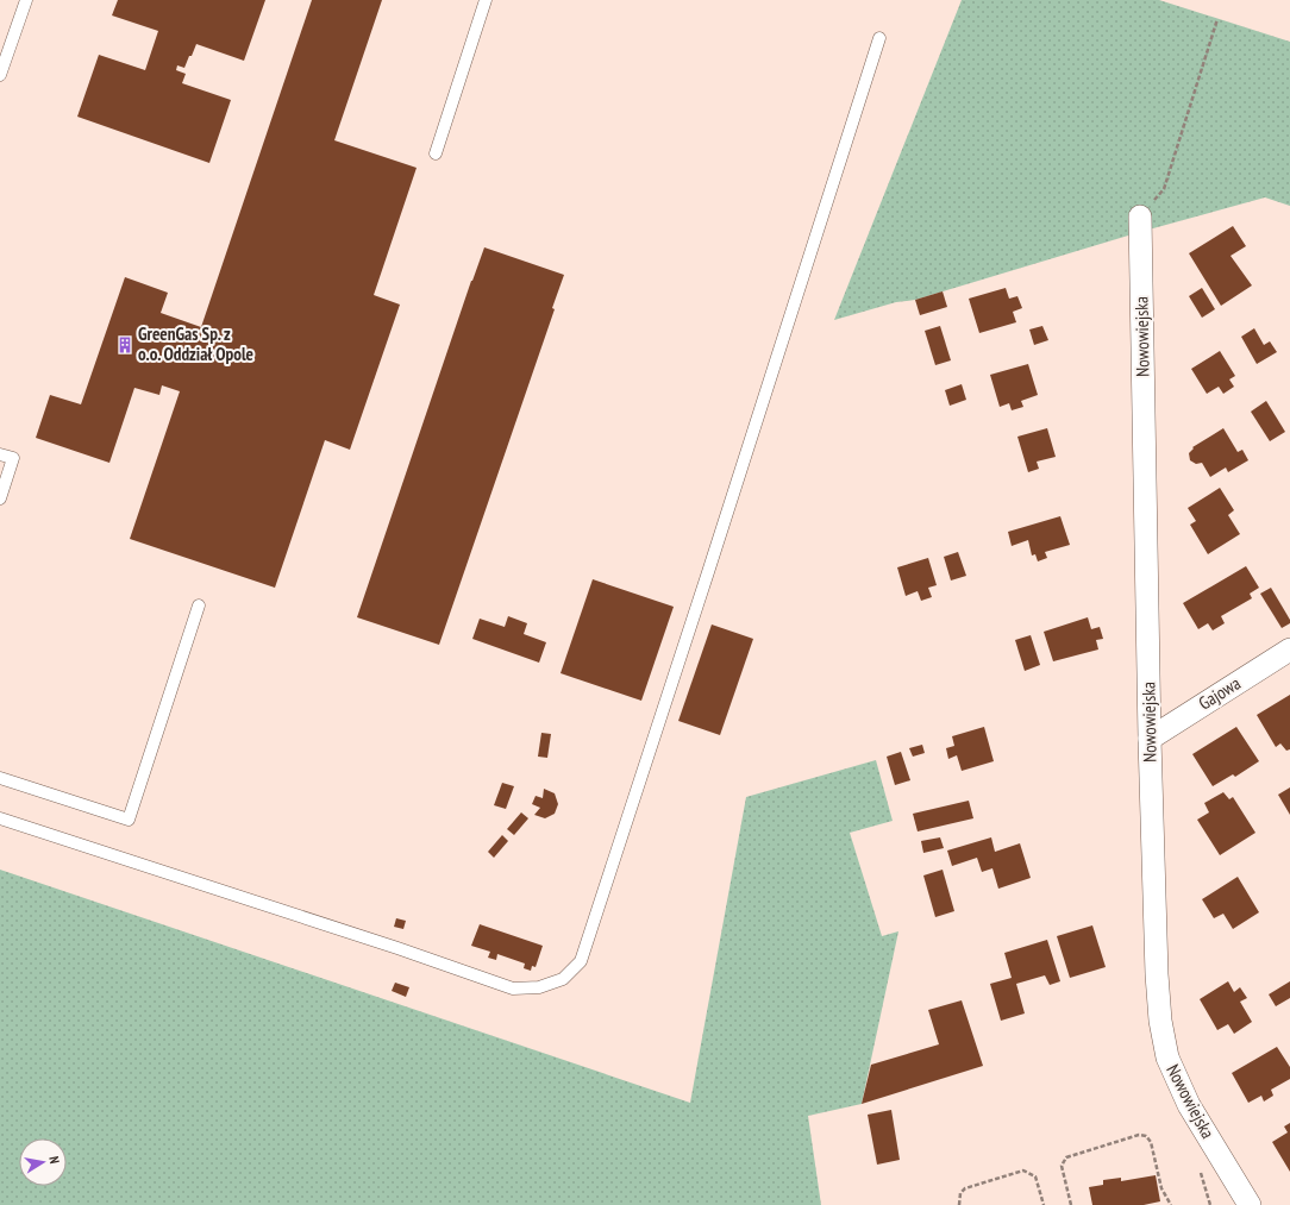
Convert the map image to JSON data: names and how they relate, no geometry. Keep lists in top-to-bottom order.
{
  "streets": {
    "street": ["Nowowiejska", "Gajowa"]
  },
  "crossings": [
    ["Nowowiejska", "Gajowa"]
  ],
  "places": {
    "building": ["GreenGas Sp. z o.o. Oddział Opole"]
  },
  "north": "right"
}
